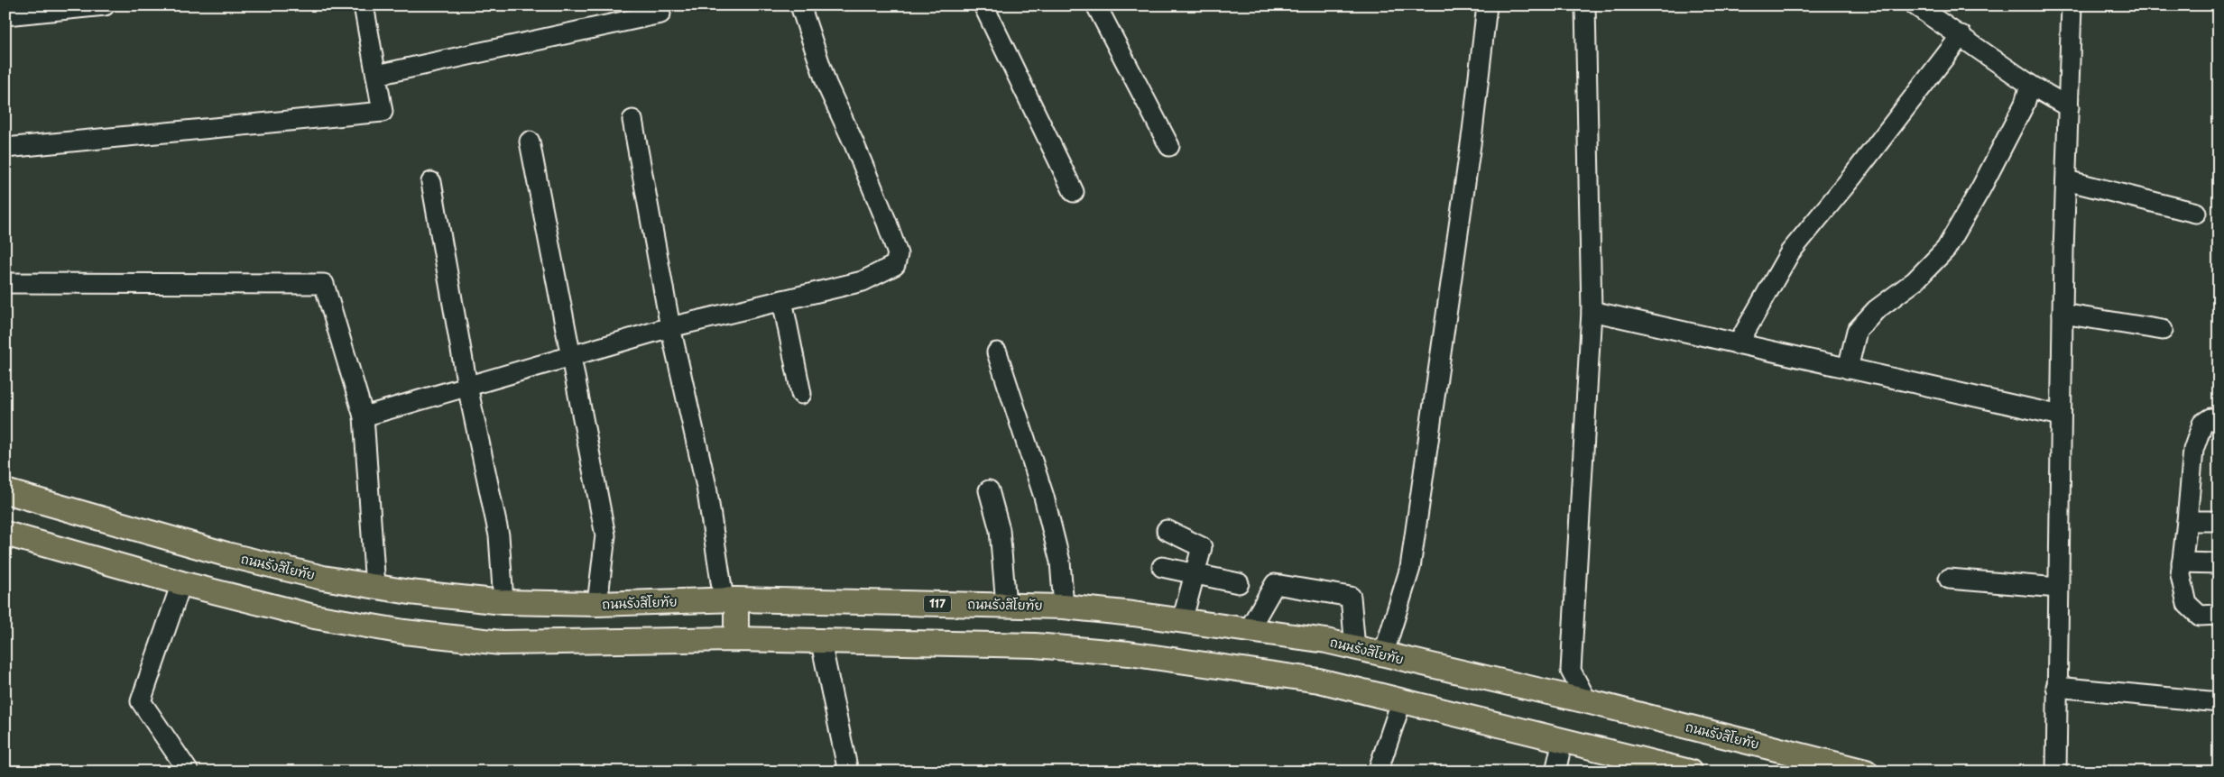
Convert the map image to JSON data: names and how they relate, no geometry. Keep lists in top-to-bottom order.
{
  "streets": {
    "main road": ["ถนนรังสิโยทัย", "117"]
  }
}
